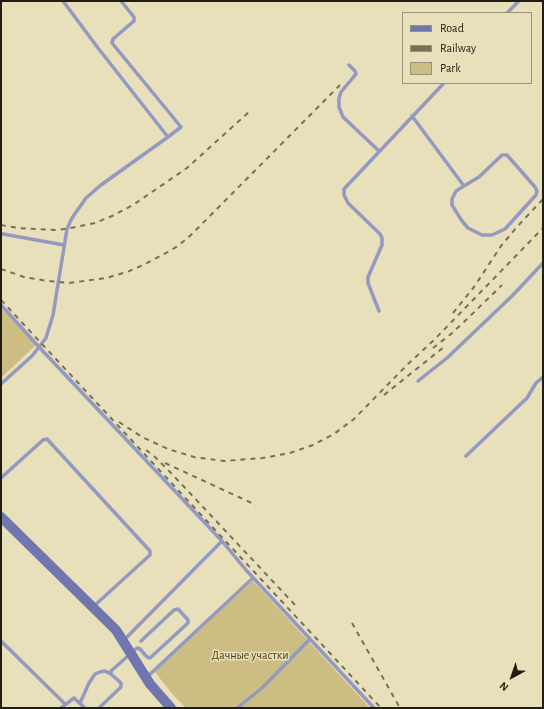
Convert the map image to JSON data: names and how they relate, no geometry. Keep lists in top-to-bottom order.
{
  "parks": ["Дачные участки"],
  "legend": ["Road", "Railway", "Park"],
  "north": "bottom left"
}
